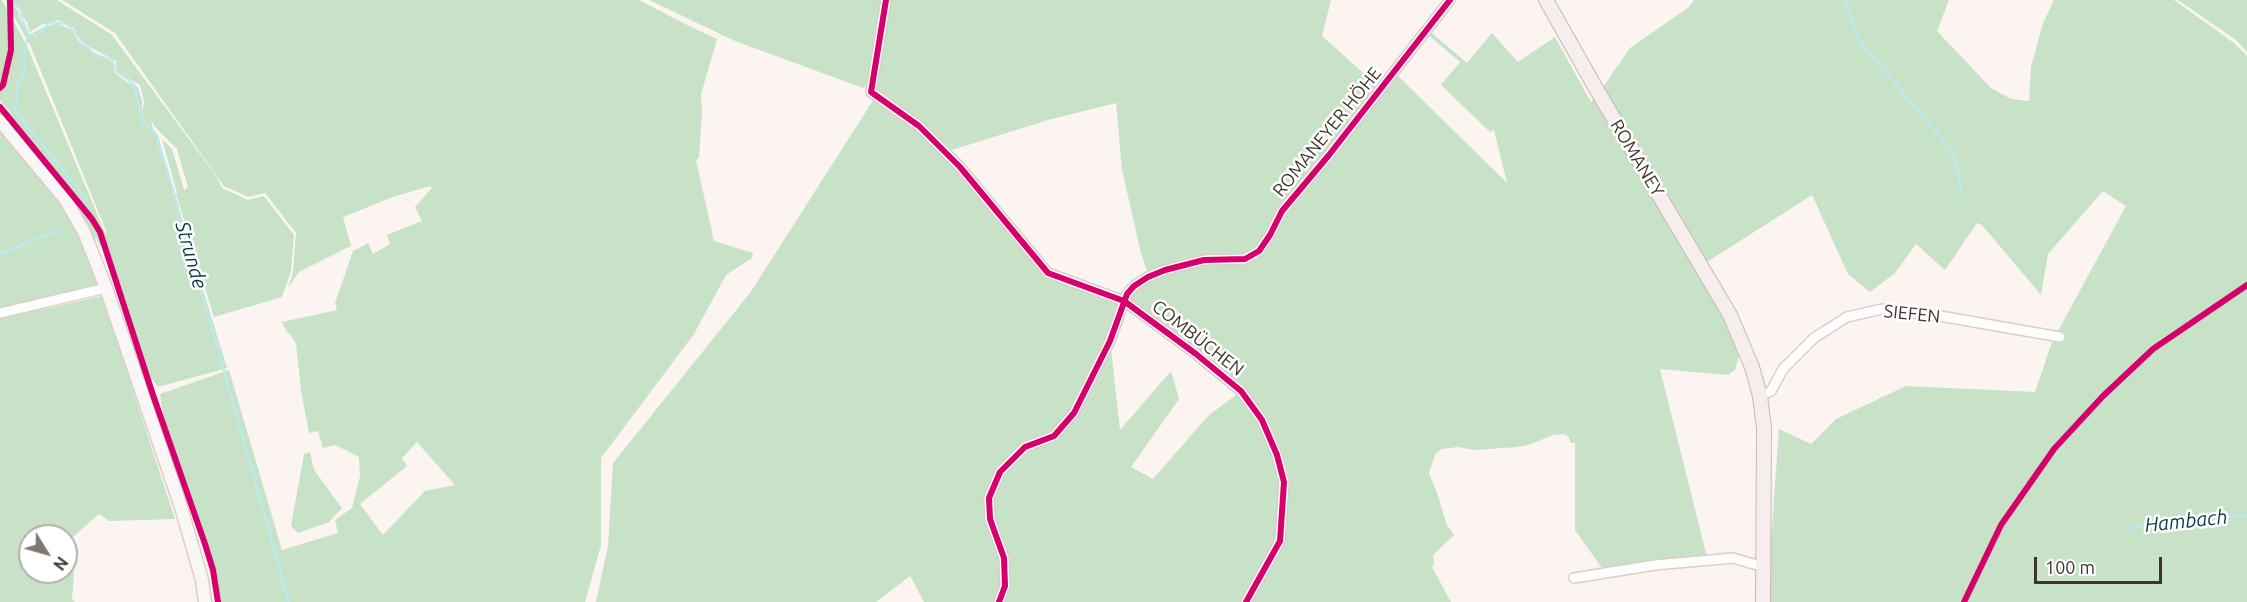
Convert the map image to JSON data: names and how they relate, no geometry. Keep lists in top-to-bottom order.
{
  "streets": {
    "main road": ["ROMANEY"],
    "street": ["ROMANEYER HÖHE", "SIEFEN", "COMBÜCHEN"]
  },
  "crossings": [
    ["ROMANEYER HÖHE", "COMBÜCHEN"],
    ["ROMANEY", "SIEFEN"]
  ],
  "water": ["Strunde", "Hambach"],
  "scale_bar": "100 m",
  "north": "bottom right"
}
